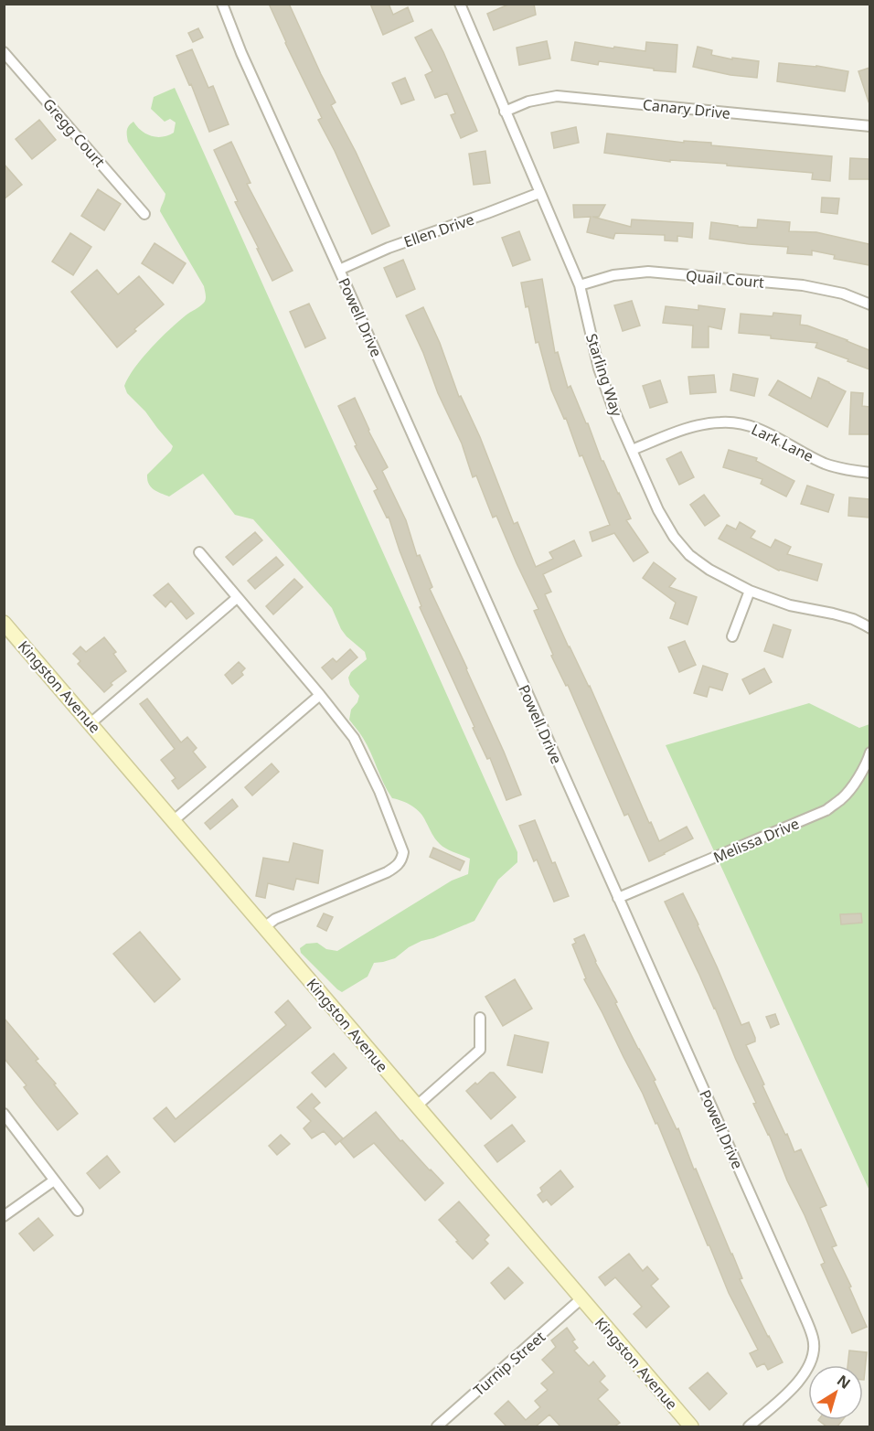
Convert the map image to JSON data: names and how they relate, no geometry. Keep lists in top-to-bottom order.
{
  "streets": {
    "street": [
      "Canary Drive",
      "Gregg Court",
      "Ellen Drive",
      "Quail Court",
      "Powell Drive",
      "Starling Way",
      "Lark Lane",
      "Kingston Avenue",
      "Melissa Drive",
      "Turnip Street"
    ]
  },
  "crossings": [
    ["Canary Drive", "Starling Way"],
    ["Ellen Drive", "Powell Drive"],
    ["Ellen Drive", "Starling Way"],
    ["Quail Court", "Starling Way"],
    ["Powell Drive", "Melissa Drive"],
    ["Starling Way", "Lark Lane"],
    ["Kingston Avenue", "Turnip Street"]
  ],
  "north": "top right"
}
